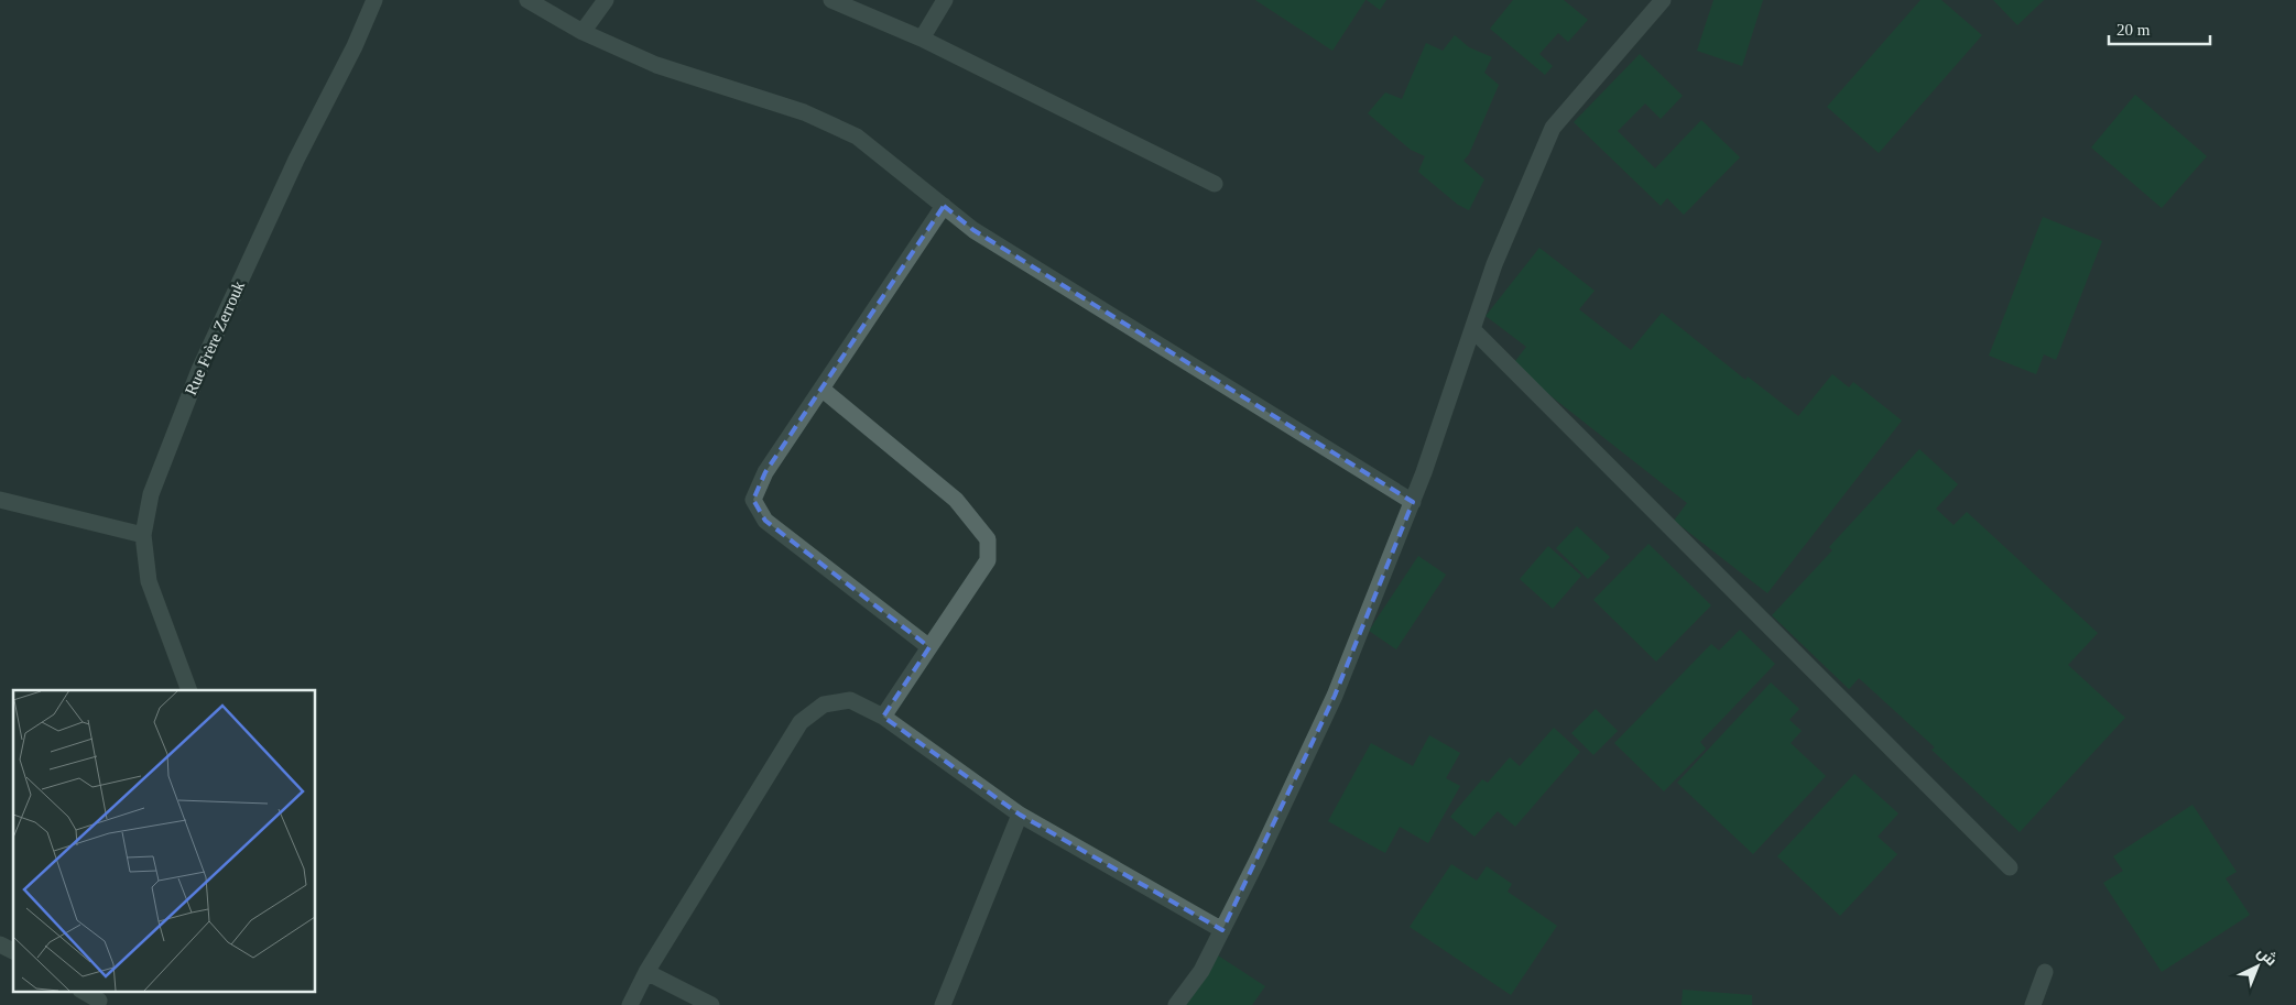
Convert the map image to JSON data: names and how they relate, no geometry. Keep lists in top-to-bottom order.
{
  "streets": {
    "street": ["Rue Frère Zerrouk"]
  },
  "scale_bar": "20 m",
  "north": "top right"
}
